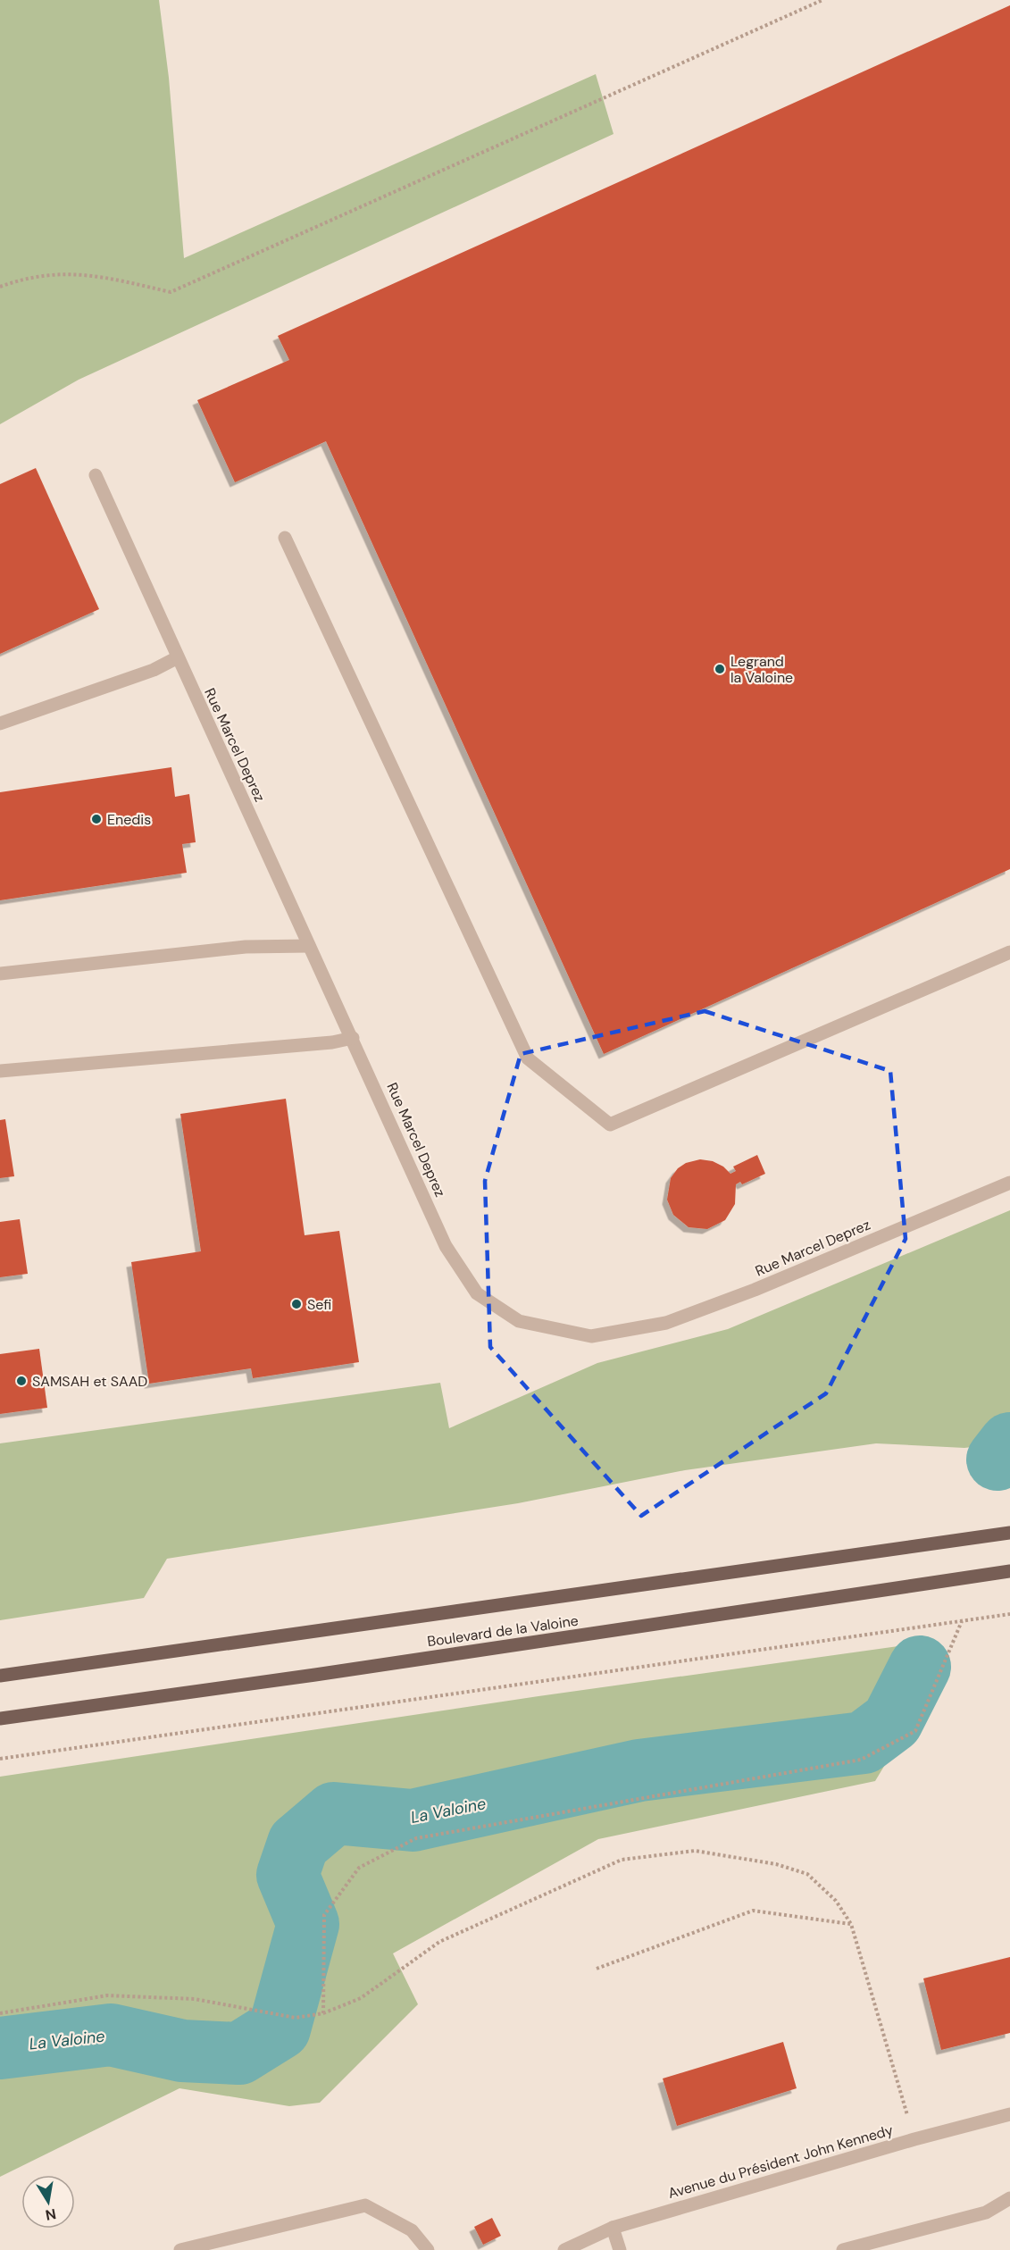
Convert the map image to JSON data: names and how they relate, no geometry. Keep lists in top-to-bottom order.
{
  "streets": {
    "main road": ["Boulevard de la Valoine"],
    "street": ["Rue Marcel Deprez", "Avenue du Président John Kennedy"]
  },
  "water": ["La Valoine"],
  "places": [
    "Legrand la Valoine",
    "Enedis",
    "Sefi",
    "SAMSAH et SAAD"
  ],
  "north": "bottom"
}
